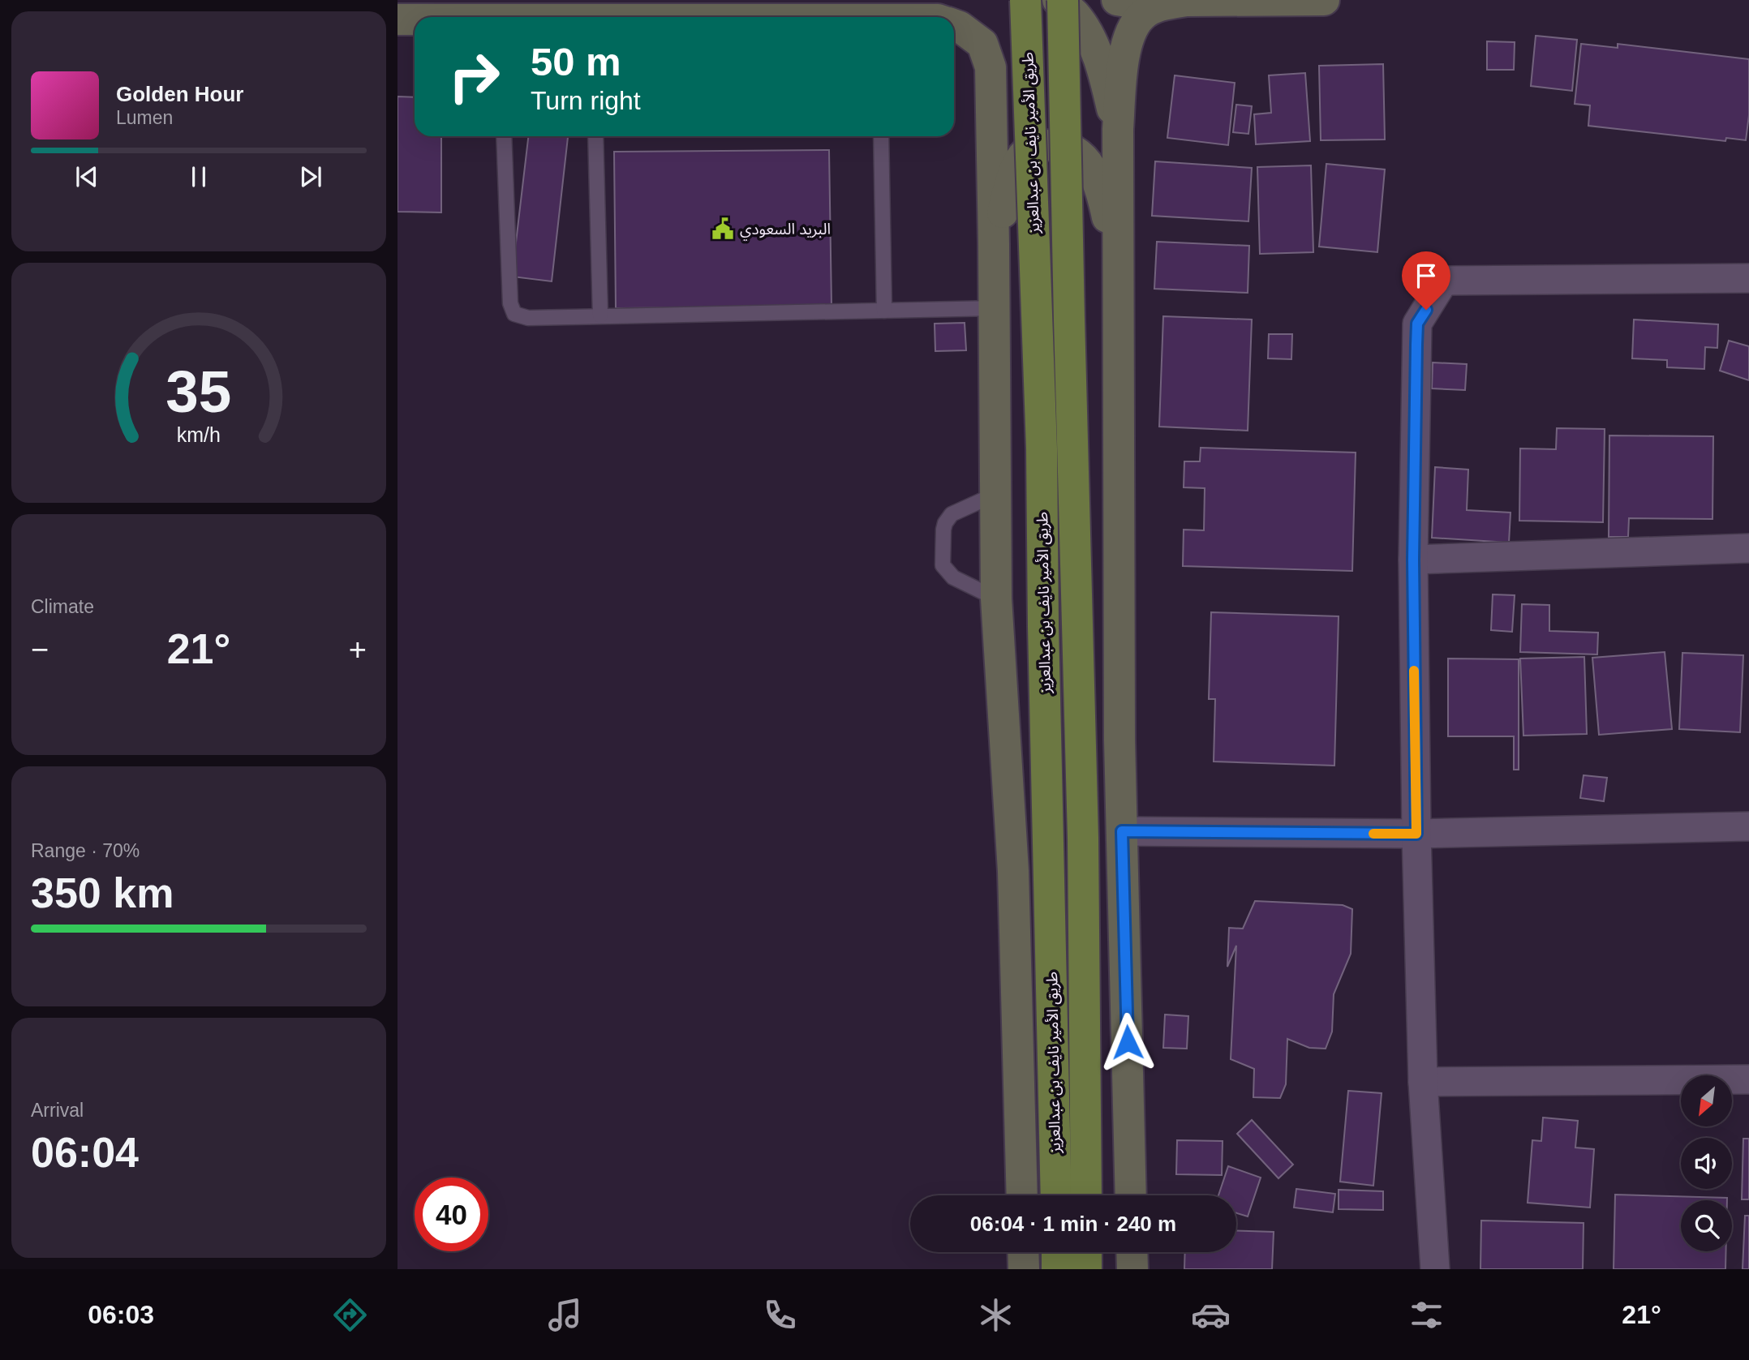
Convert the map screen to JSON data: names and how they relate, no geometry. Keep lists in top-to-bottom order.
{
  "streets": {
    "main road": ["طريق الأمير نايف بن عبدالعزيز"]
  },
  "places": {
    "public building": ["البريد السعودي"]
  },
  "north": "bottom left",
  "page": {
    "turn": ["50 m", "Turn right"],
    "song": ["Golden Hour", "Lumen"],
    "tile": [
      "Climate",
      ["Range · 70%", "350 km"],
      ["Arrival", "06:04"]
    ],
    "heat": ["−", "21°", "+"],
    "limit": "40",
    "trip": "06:04 · 1 min · 240 m",
    "tabs": ["06:03", "21°"],
    "gauge": ["35", "km/h"]
  }
}
